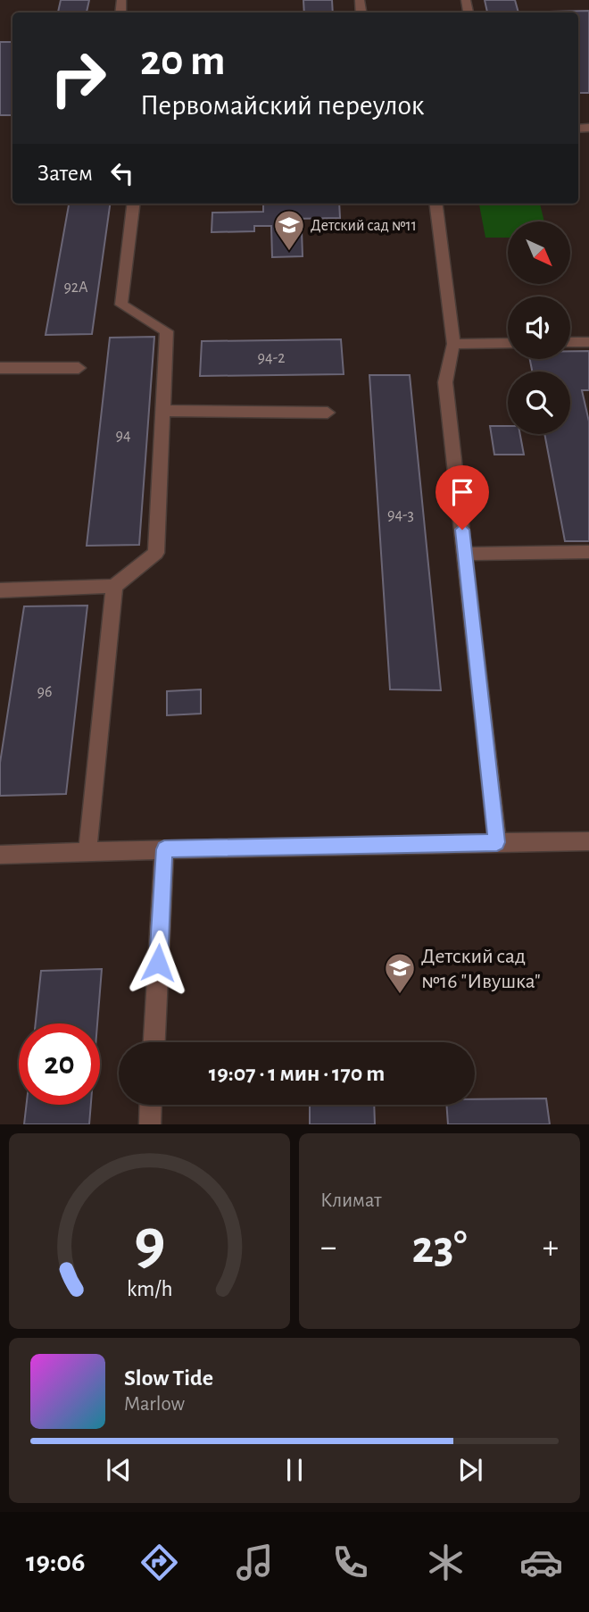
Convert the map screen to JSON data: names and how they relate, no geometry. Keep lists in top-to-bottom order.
{
  "places": {
    "school or university": ["Детский сад №11", "Детский сад №16 \"Ивушка\""]
  },
  "house_numbers": [
    "92А",
    "94-2",
    "94",
    "94-3",
    "96"
  ],
  "north": "bottom right",
  "page": {
    "turn": ["20 m", "Первомайский переулок"],
    "then": "Затем",
    "limit": "20",
    "trip": "19:07 · 1 мин · 170 m",
    "tile": "Климат",
    "heat": ["−", "23°", "+"],
    "song": ["Slow Tide", "Marlow"],
    "tabs": "19:06",
    "gauge": ["9", "km/h"]
  }
}
